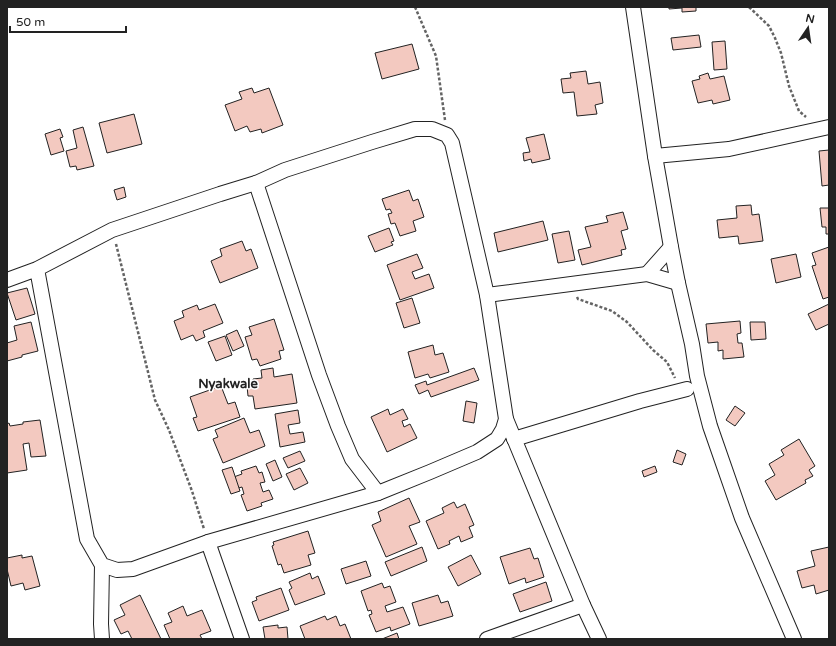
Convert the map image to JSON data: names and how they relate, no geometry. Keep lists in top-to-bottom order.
{
  "districts": ["Nyakwale"],
  "scale_bar": "50 m",
  "north": "top"
}
